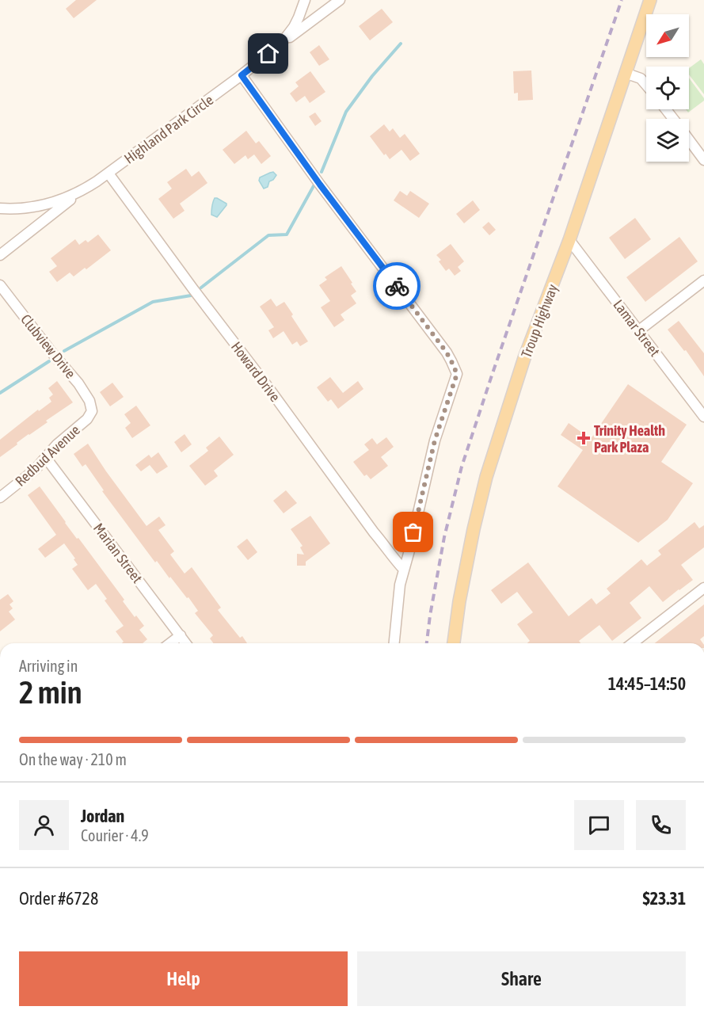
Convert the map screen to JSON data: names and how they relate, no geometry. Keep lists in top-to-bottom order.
{
  "streets": {
    "main road": ["Troup Highway"],
    "street": [
      "Highland Park Circle",
      "Lamar Street",
      "Clubview Drive",
      "Howard Drive",
      "Redbud Avenue",
      "Marian Street"
    ]
  },
  "crossings": [
    ["Highland Park Circle", "Howard Drive"],
    ["Troup Highway", "Lamar Street"],
    ["Clubview Drive", "Redbud Avenue"],
    ["Redbud Avenue", "Marian Street"]
  ],
  "places": {
    "health": ["Trinity Health Park Plaza"]
  },
  "north": "bottom left",
  "page": {
    "heading": ["2 min", "Arriving in", "14:45–14:50"],
    "panel": [
      "Jordan",
      "Courier · 4.9",
      "Order #6728",
      "$23.31"
    ],
    "bar": "On the way · 210 m",
    "buttons": ["Help", "Share"]
  }
}
